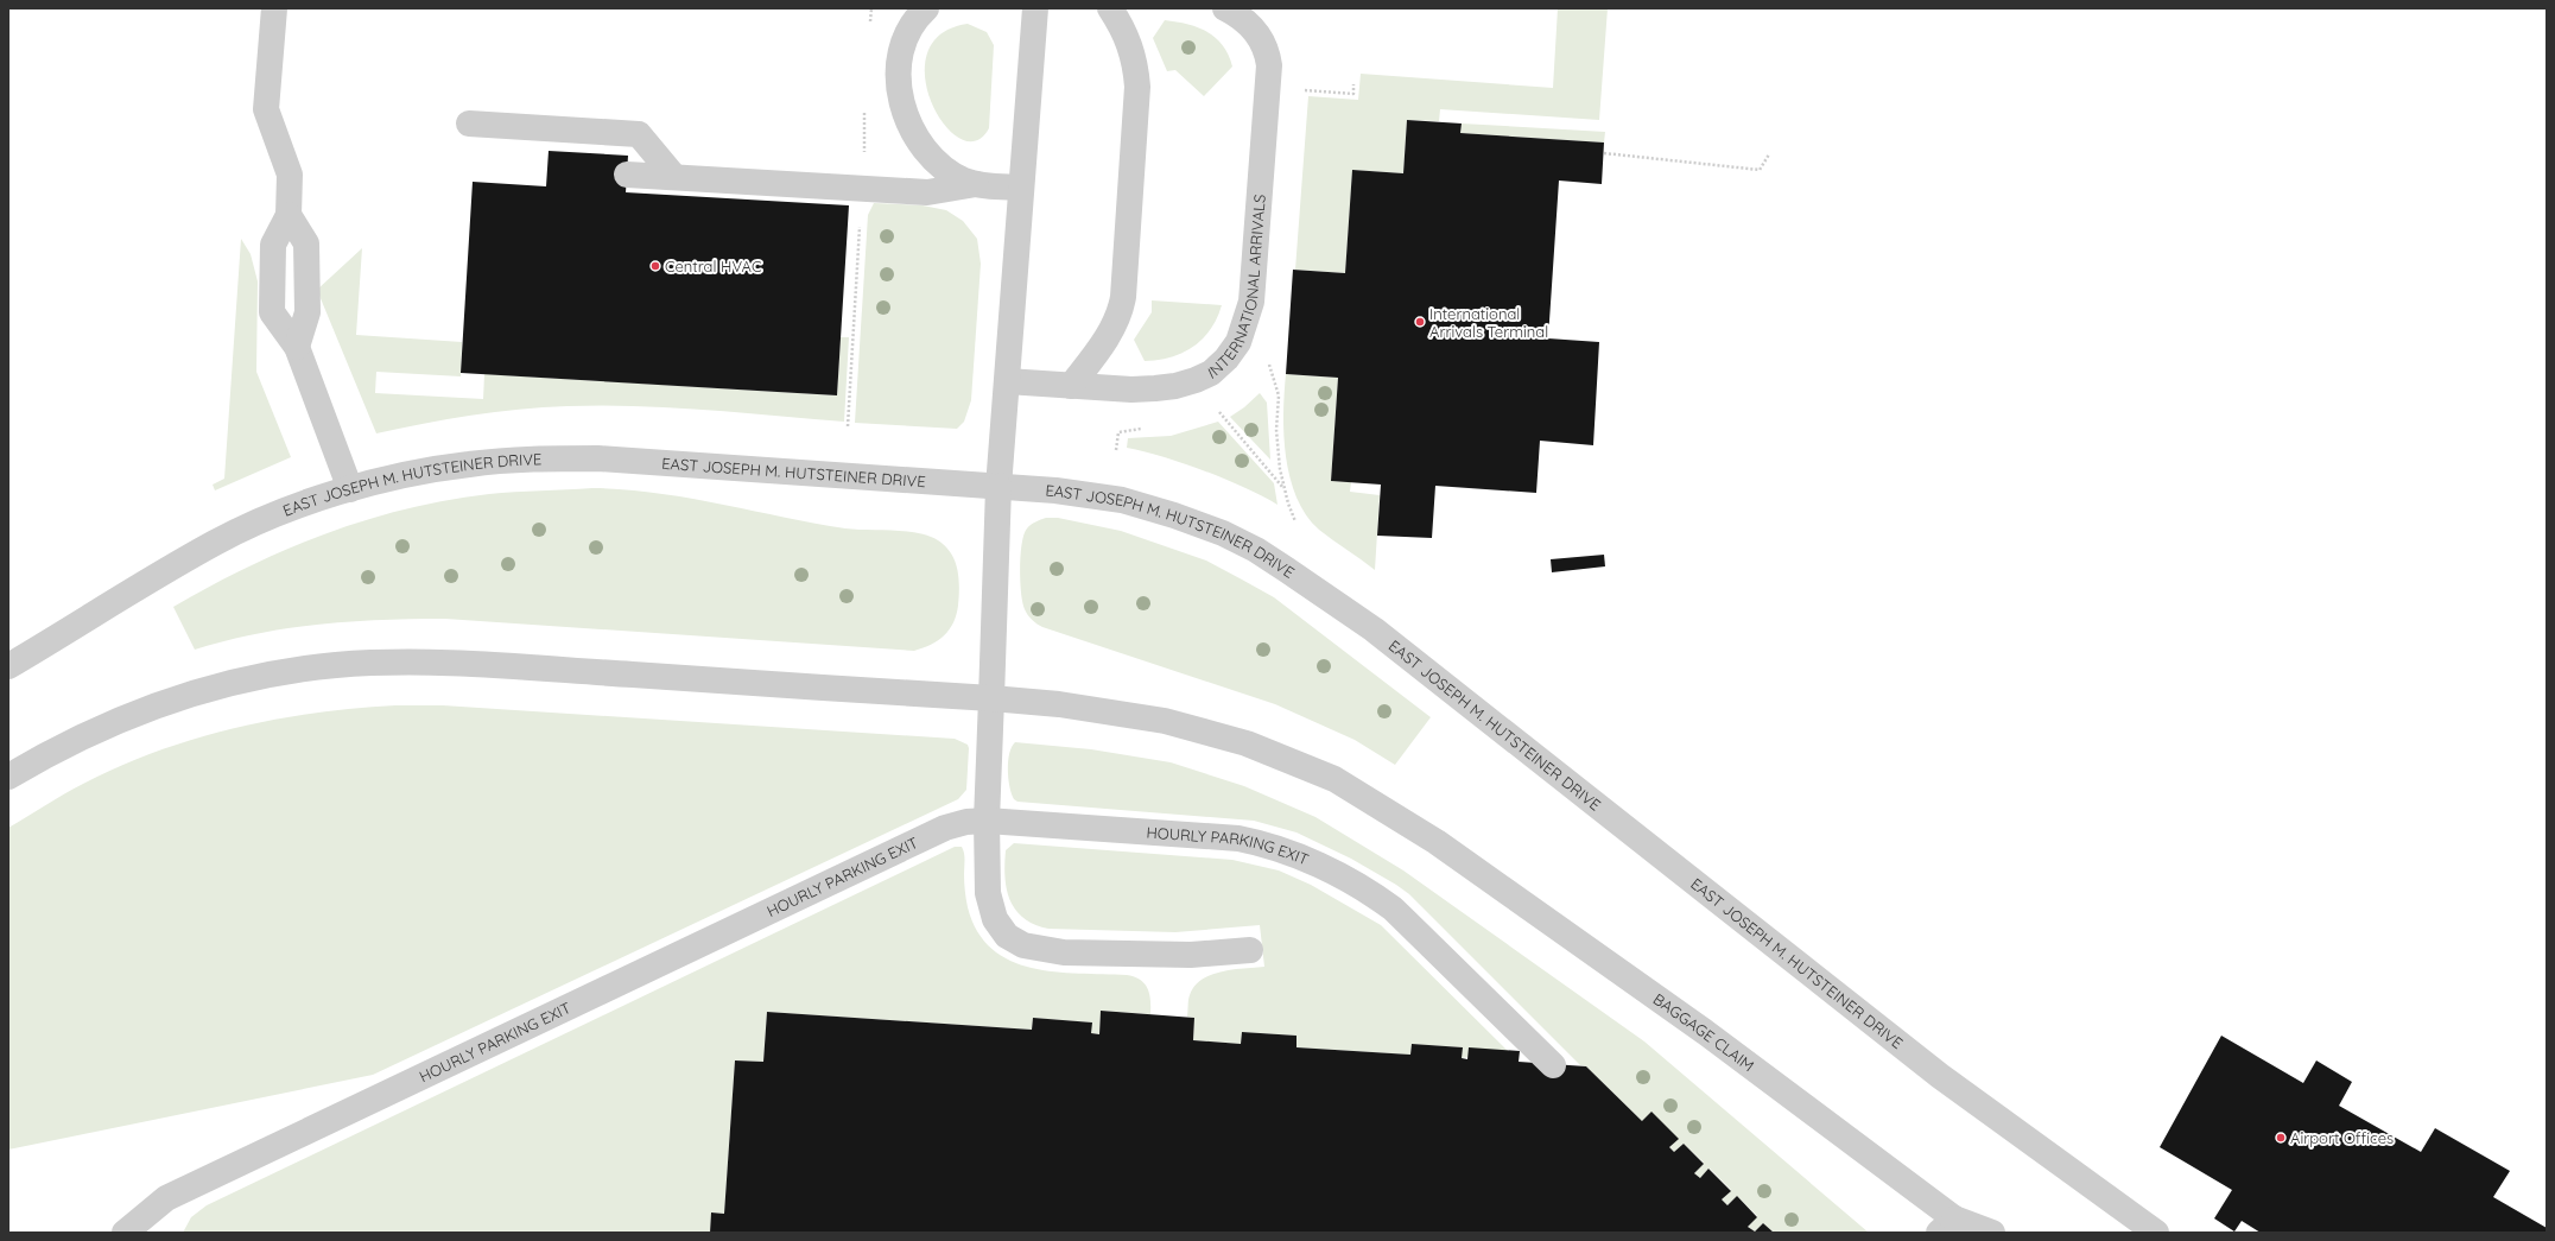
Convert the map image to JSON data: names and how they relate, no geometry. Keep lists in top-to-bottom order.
{
  "streets": {
    "street": [
      "INTERNATIONAL ARRIVALS",
      "EAST JOSEPH M. HUTSTEINER DRIVE",
      "HOURLY PARKING EXIT",
      "BAGGAGE CLAIM"
    ]
  },
  "places": ["Central HVAC", "International Arrivals Terminal", "Airport Offices"]
}
